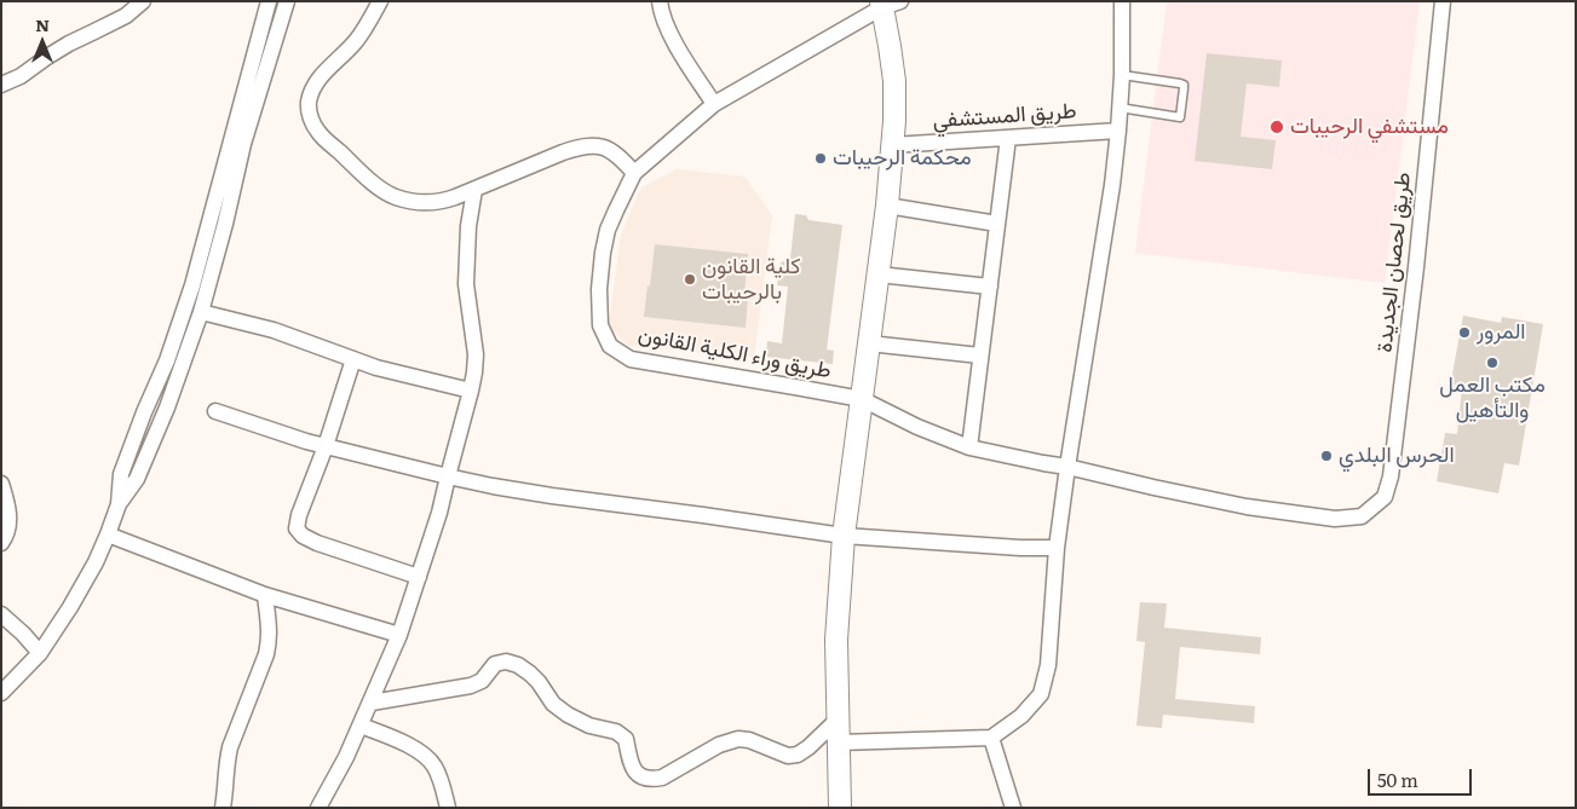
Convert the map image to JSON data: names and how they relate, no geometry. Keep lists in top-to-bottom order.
{
  "streets": {
    "street": ["طريق المستشفي", "طريق لحصان الجديدة", "طريق وراء الكلية القانون"]
  },
  "crossings": [
    ["طريق لحصان الجديدة", "طريق وراء الكلية القانون"]
  ],
  "places": [
    "مستشفي الرحيبات",
    "محكمة الرحيبات",
    "كلية القانون بالرحيبات",
    "المرور",
    "مكتب العمل والتأهيل",
    "الحرس البلدي"
  ],
  "scale_bar": "50 m",
  "north": "top"
}
